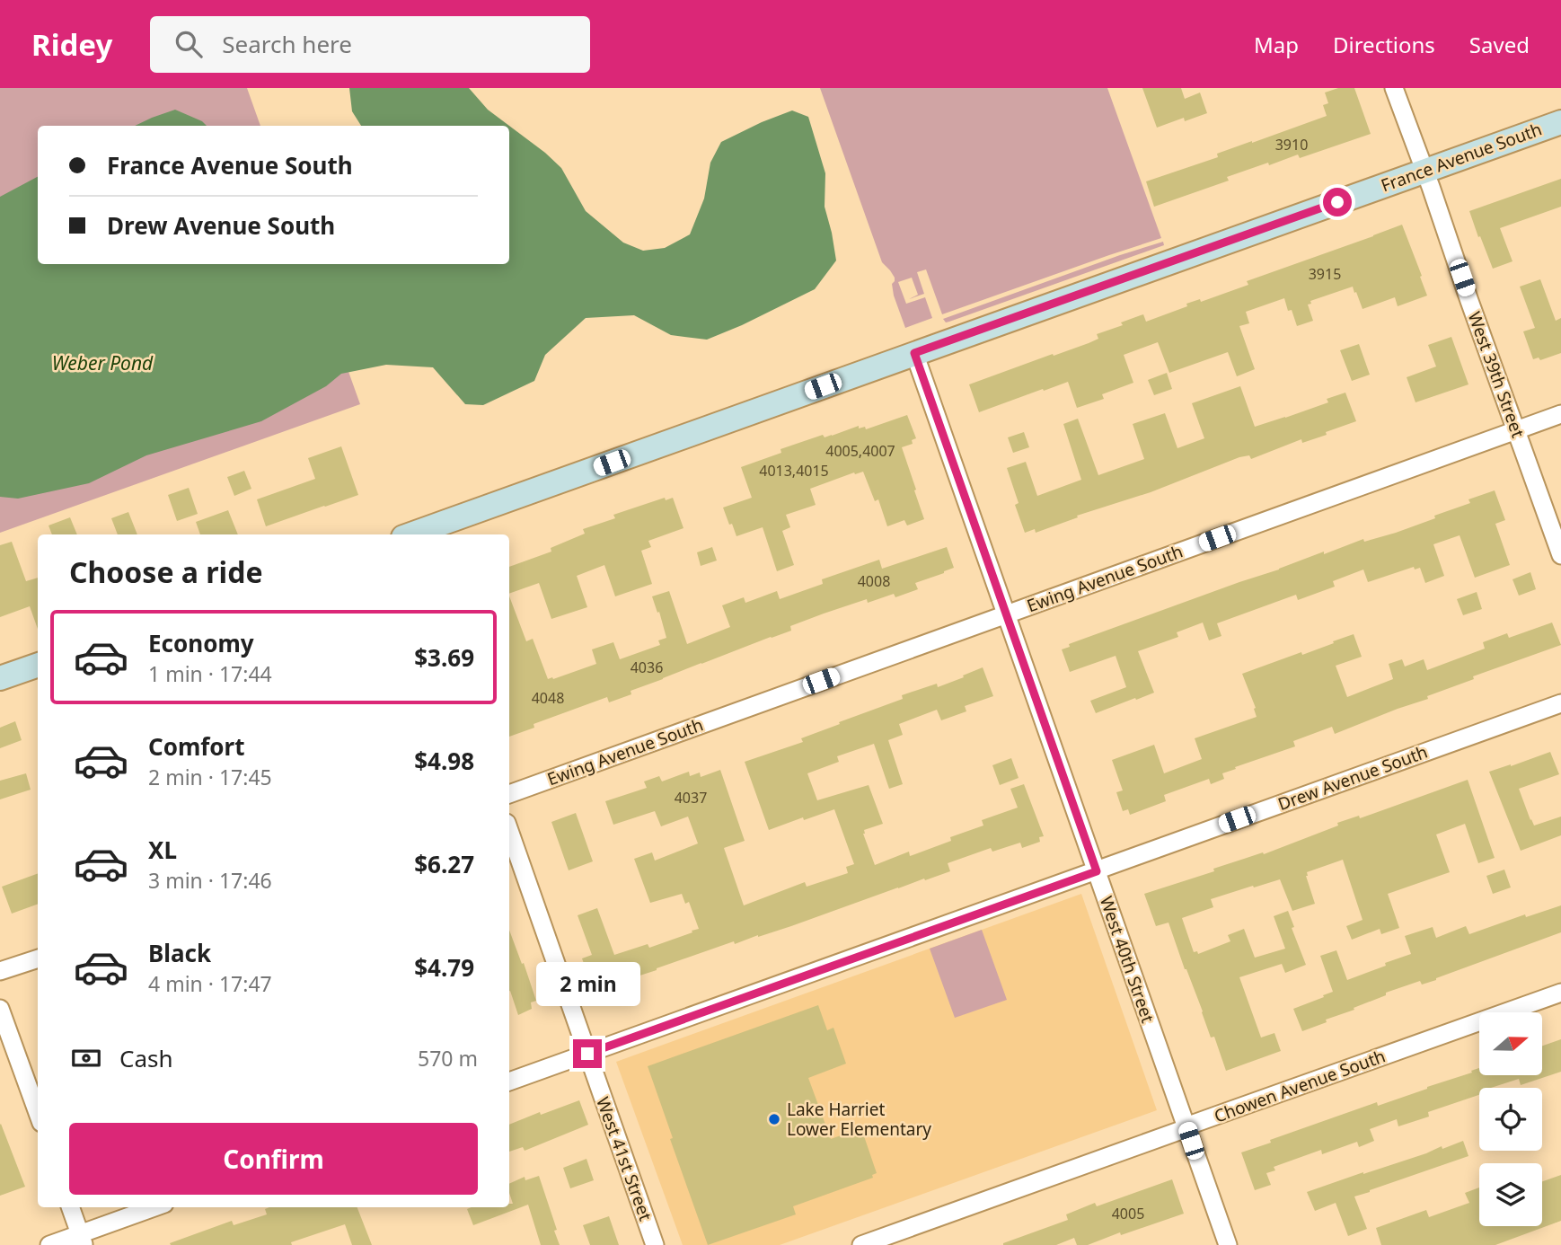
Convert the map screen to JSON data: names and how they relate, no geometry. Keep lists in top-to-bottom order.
{
  "streets": {
    "main road": ["France Avenue South"],
    "street": [
      "West 39th Street",
      "Ewing Avenue South",
      "Drew Avenue South",
      "West 40th Street",
      "Chowen Avenue South",
      "West 41st Street"
    ]
  },
  "crossings": [
    ["France Avenue South", "West 39th Street"],
    ["France Avenue South", "West 40th Street"],
    ["West 39th Street", "Ewing Avenue South"],
    ["Ewing Avenue South", "West 40th Street"],
    ["Drew Avenue South", "West 40th Street"],
    ["Drew Avenue South", "West 41st Street"],
    ["West 40th Street", "Chowen Avenue South"]
  ],
  "water": ["Weber Pond"],
  "places": ["Lake Harriet Lower Elementary"],
  "house_numbers": [
    "3910",
    "3915",
    "4005,4007",
    "4013,4015",
    "4008",
    "4036",
    "4048",
    "4037",
    "4005"
  ],
  "north": "right",
  "page": {
    "header": "Ridey",
    "search": "Search here",
    "nav": ["Map", "Directions", "Saved"],
    "banner": ["France Avenue South", "Drew Avenue South"],
    "heading": "Choose a ride",
    "list": [
      {
        "name": "Economy",
        "note": "1 min · 17:44",
        "value": "$3.69"
      },
      {
        "name": "Comfort",
        "note": "2 min · 17:45",
        "value": "$4.98"
      },
      {
        "name": "XL",
        "note": "3 min · 17:46",
        "value": "$6.27"
      },
      {
        "name": "Black",
        "note": "4 min · 17:47",
        "value": "$4.79"
      }
    ],
    "bubble": "2 min",
    "pay": ["Cash", "570 m"],
    "buttons": "Confirm"
  }
}
